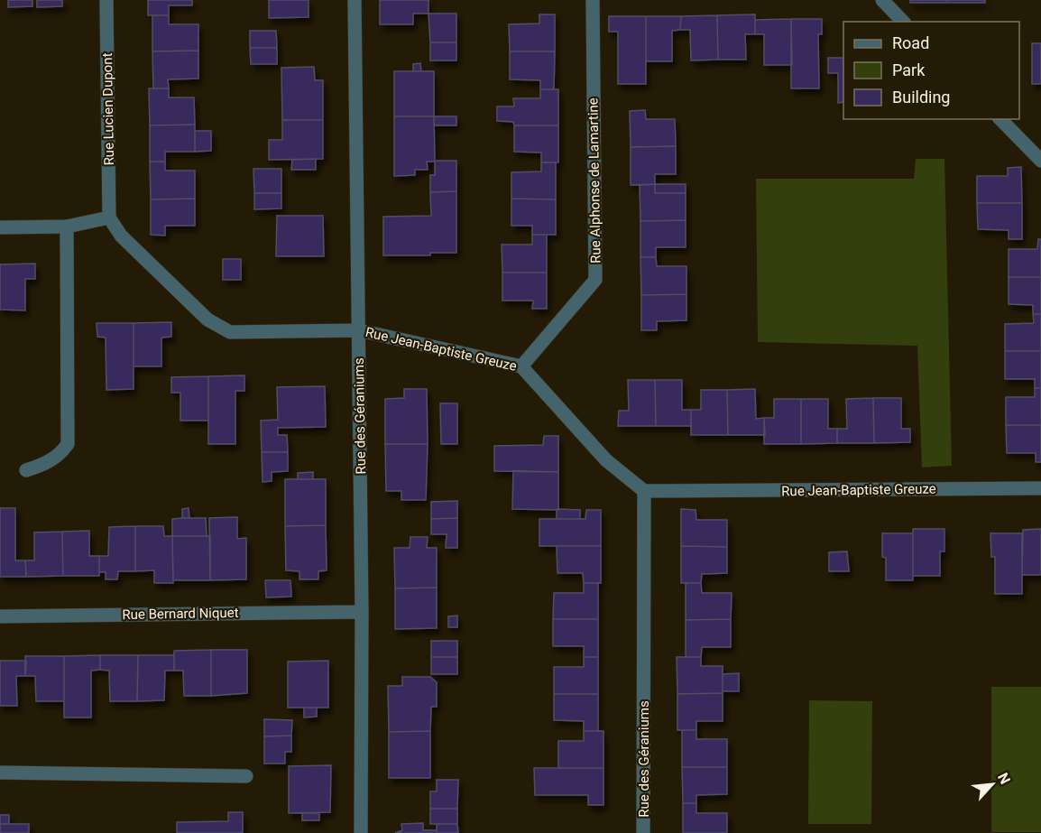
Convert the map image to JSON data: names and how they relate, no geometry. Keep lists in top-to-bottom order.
{
  "streets": {
    "street": [
      "Rue Lucien Dupont",
      "Rue Alphonse de Lamartine",
      "Rue Jean-Baptiste Greuze",
      "Rue des Géraniums",
      "Rue Bernard Niquet"
    ]
  },
  "crossings": [
    ["Rue Lucien Dupont", "Rue Jean-Baptiste Greuze"],
    ["Rue Alphonse de Lamartine", "Rue Jean-Baptiste Greuze"],
    ["Rue Jean-Baptiste Greuze", "Rue des Géraniums"],
    ["Rue des Géraniums", "Rue Bernard Niquet"]
  ],
  "legend": ["Road", "Park", "Building"],
  "north": "top right"
}
